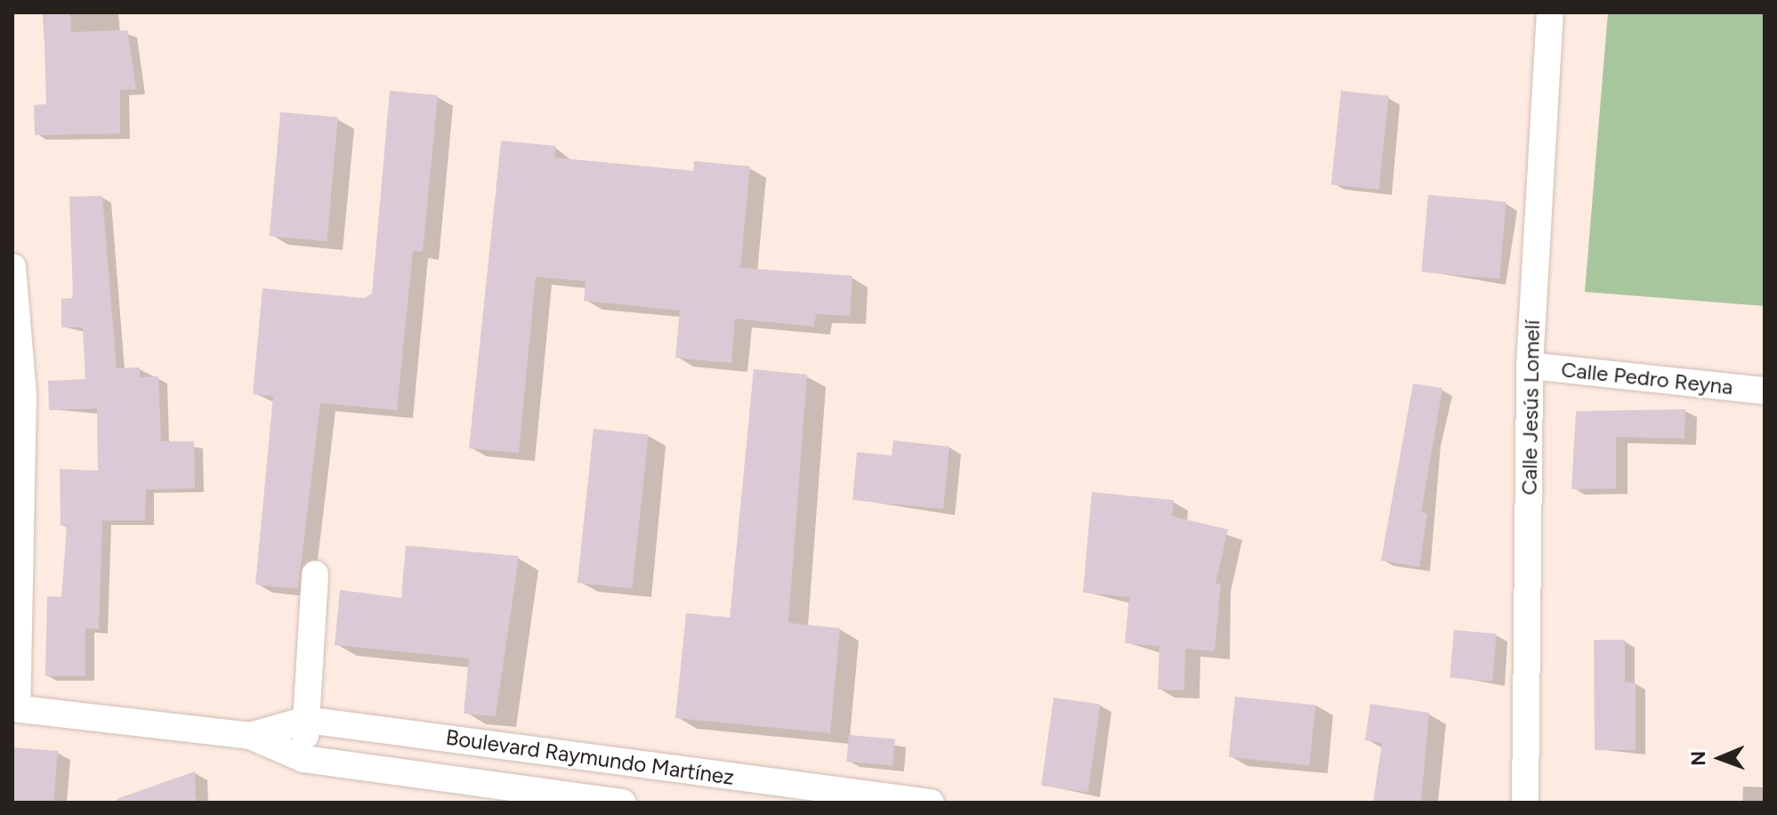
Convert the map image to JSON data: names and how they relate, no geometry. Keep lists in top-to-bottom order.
{
  "streets": {
    "street": ["Calle Pedro Reyna", "Calle Jesús Lomelí", "Boulevard Raymundo Martínez"]
  },
  "crossings": [
    ["Calle Pedro Reyna", "Calle Jesús Lomelí"]
  ],
  "north": "left"
}
